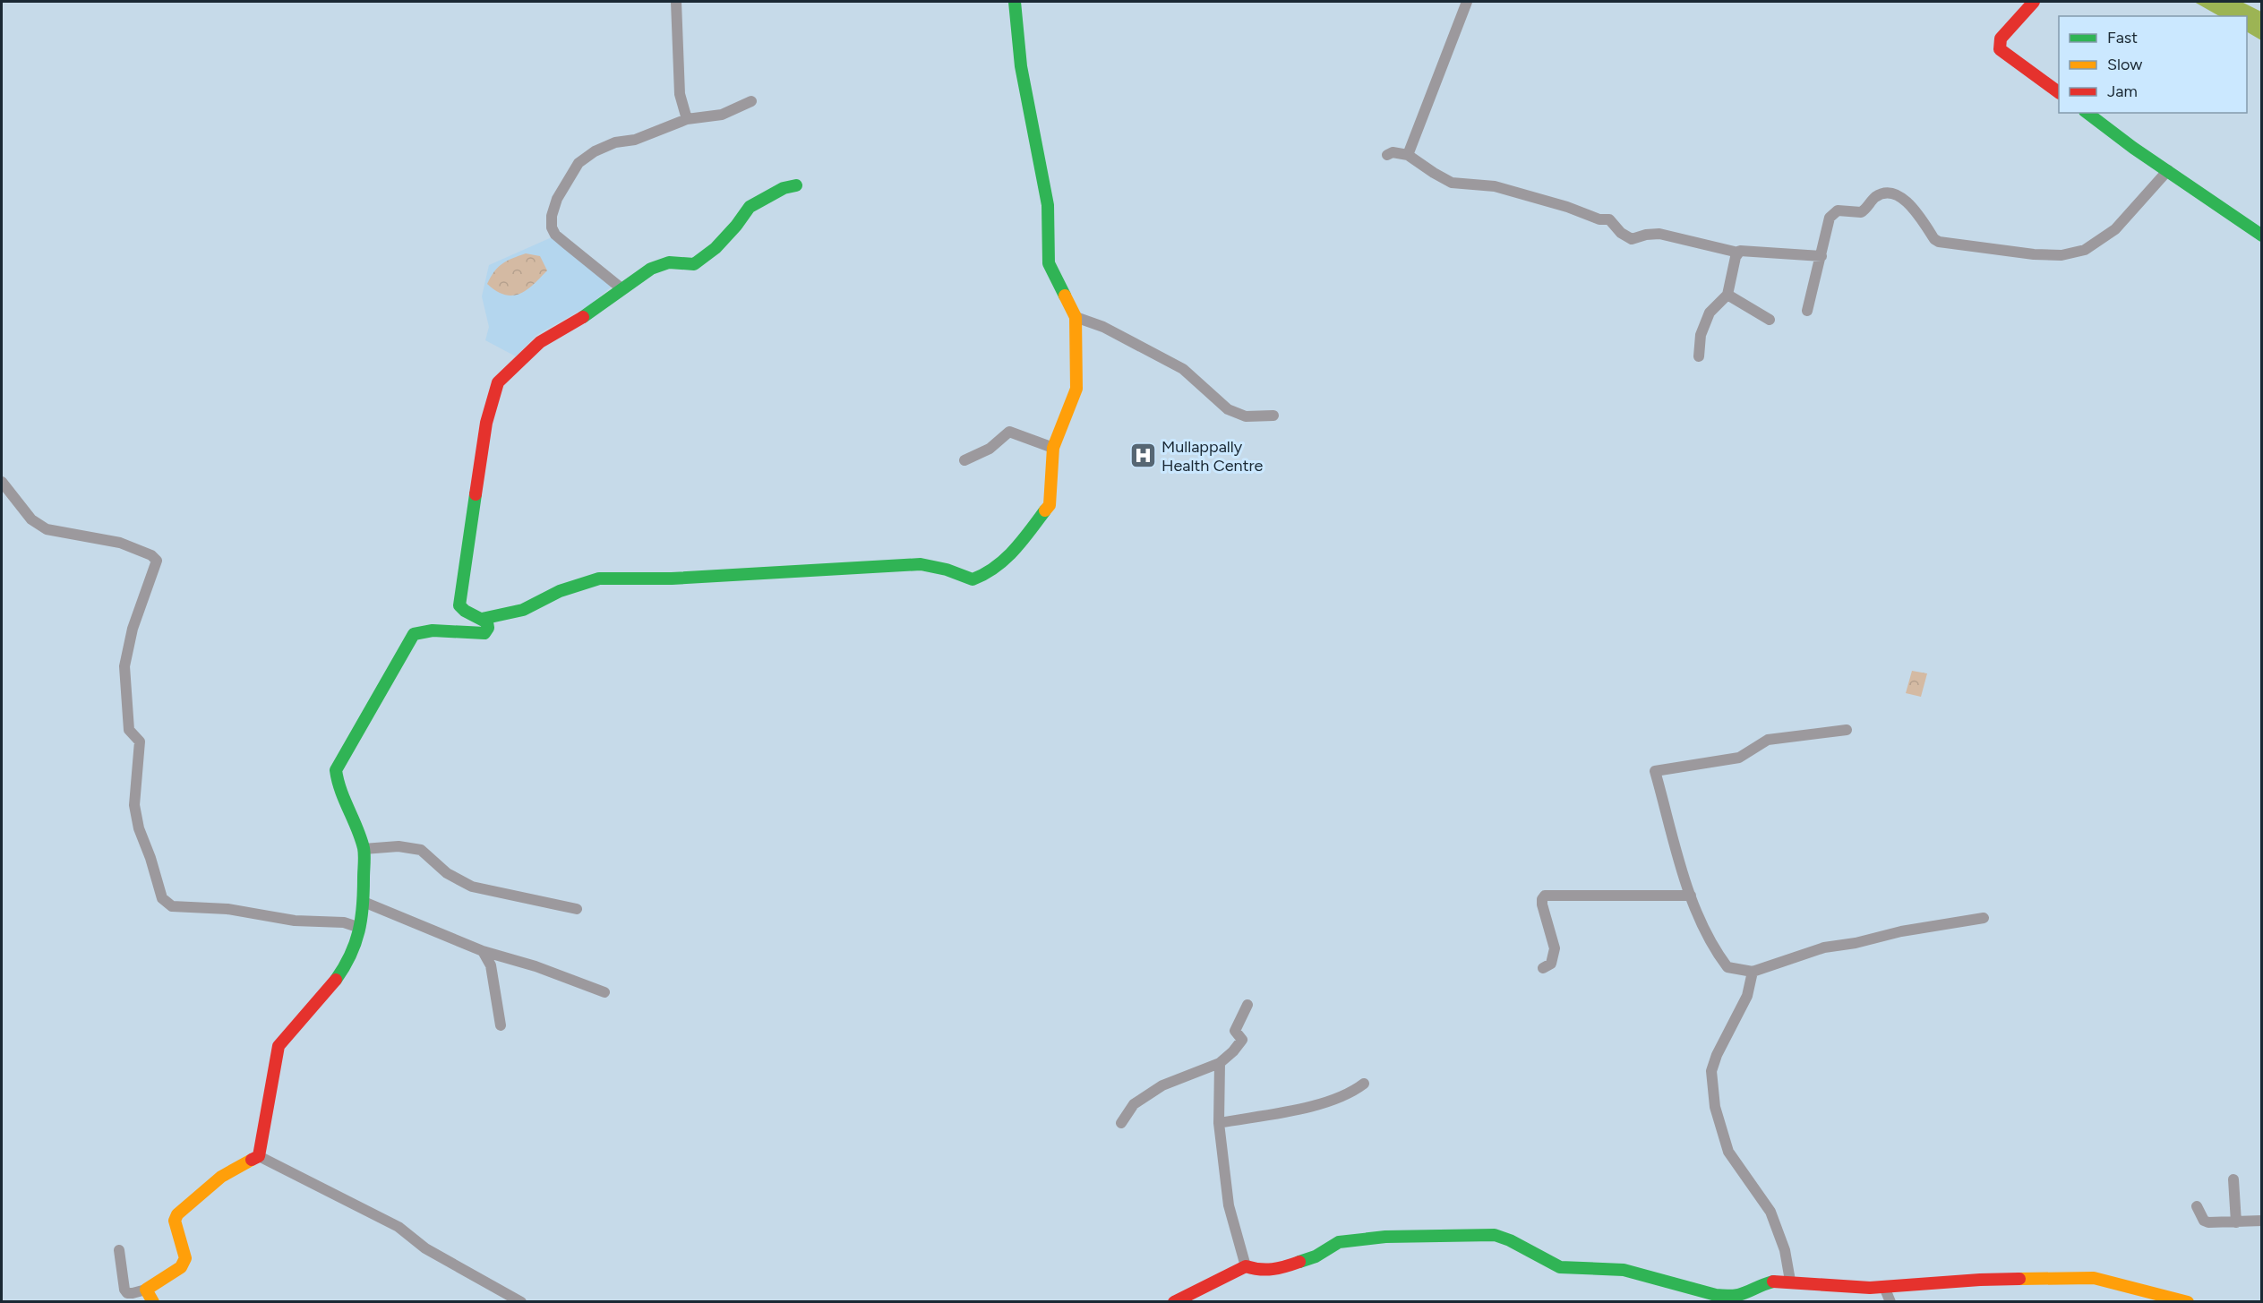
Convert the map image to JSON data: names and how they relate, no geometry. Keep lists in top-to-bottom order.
{
  "places": {
    "hospital": ["Mullappally Health Centre"]
  },
  "legend": ["Fast", "Slow", "Jam"]
}
